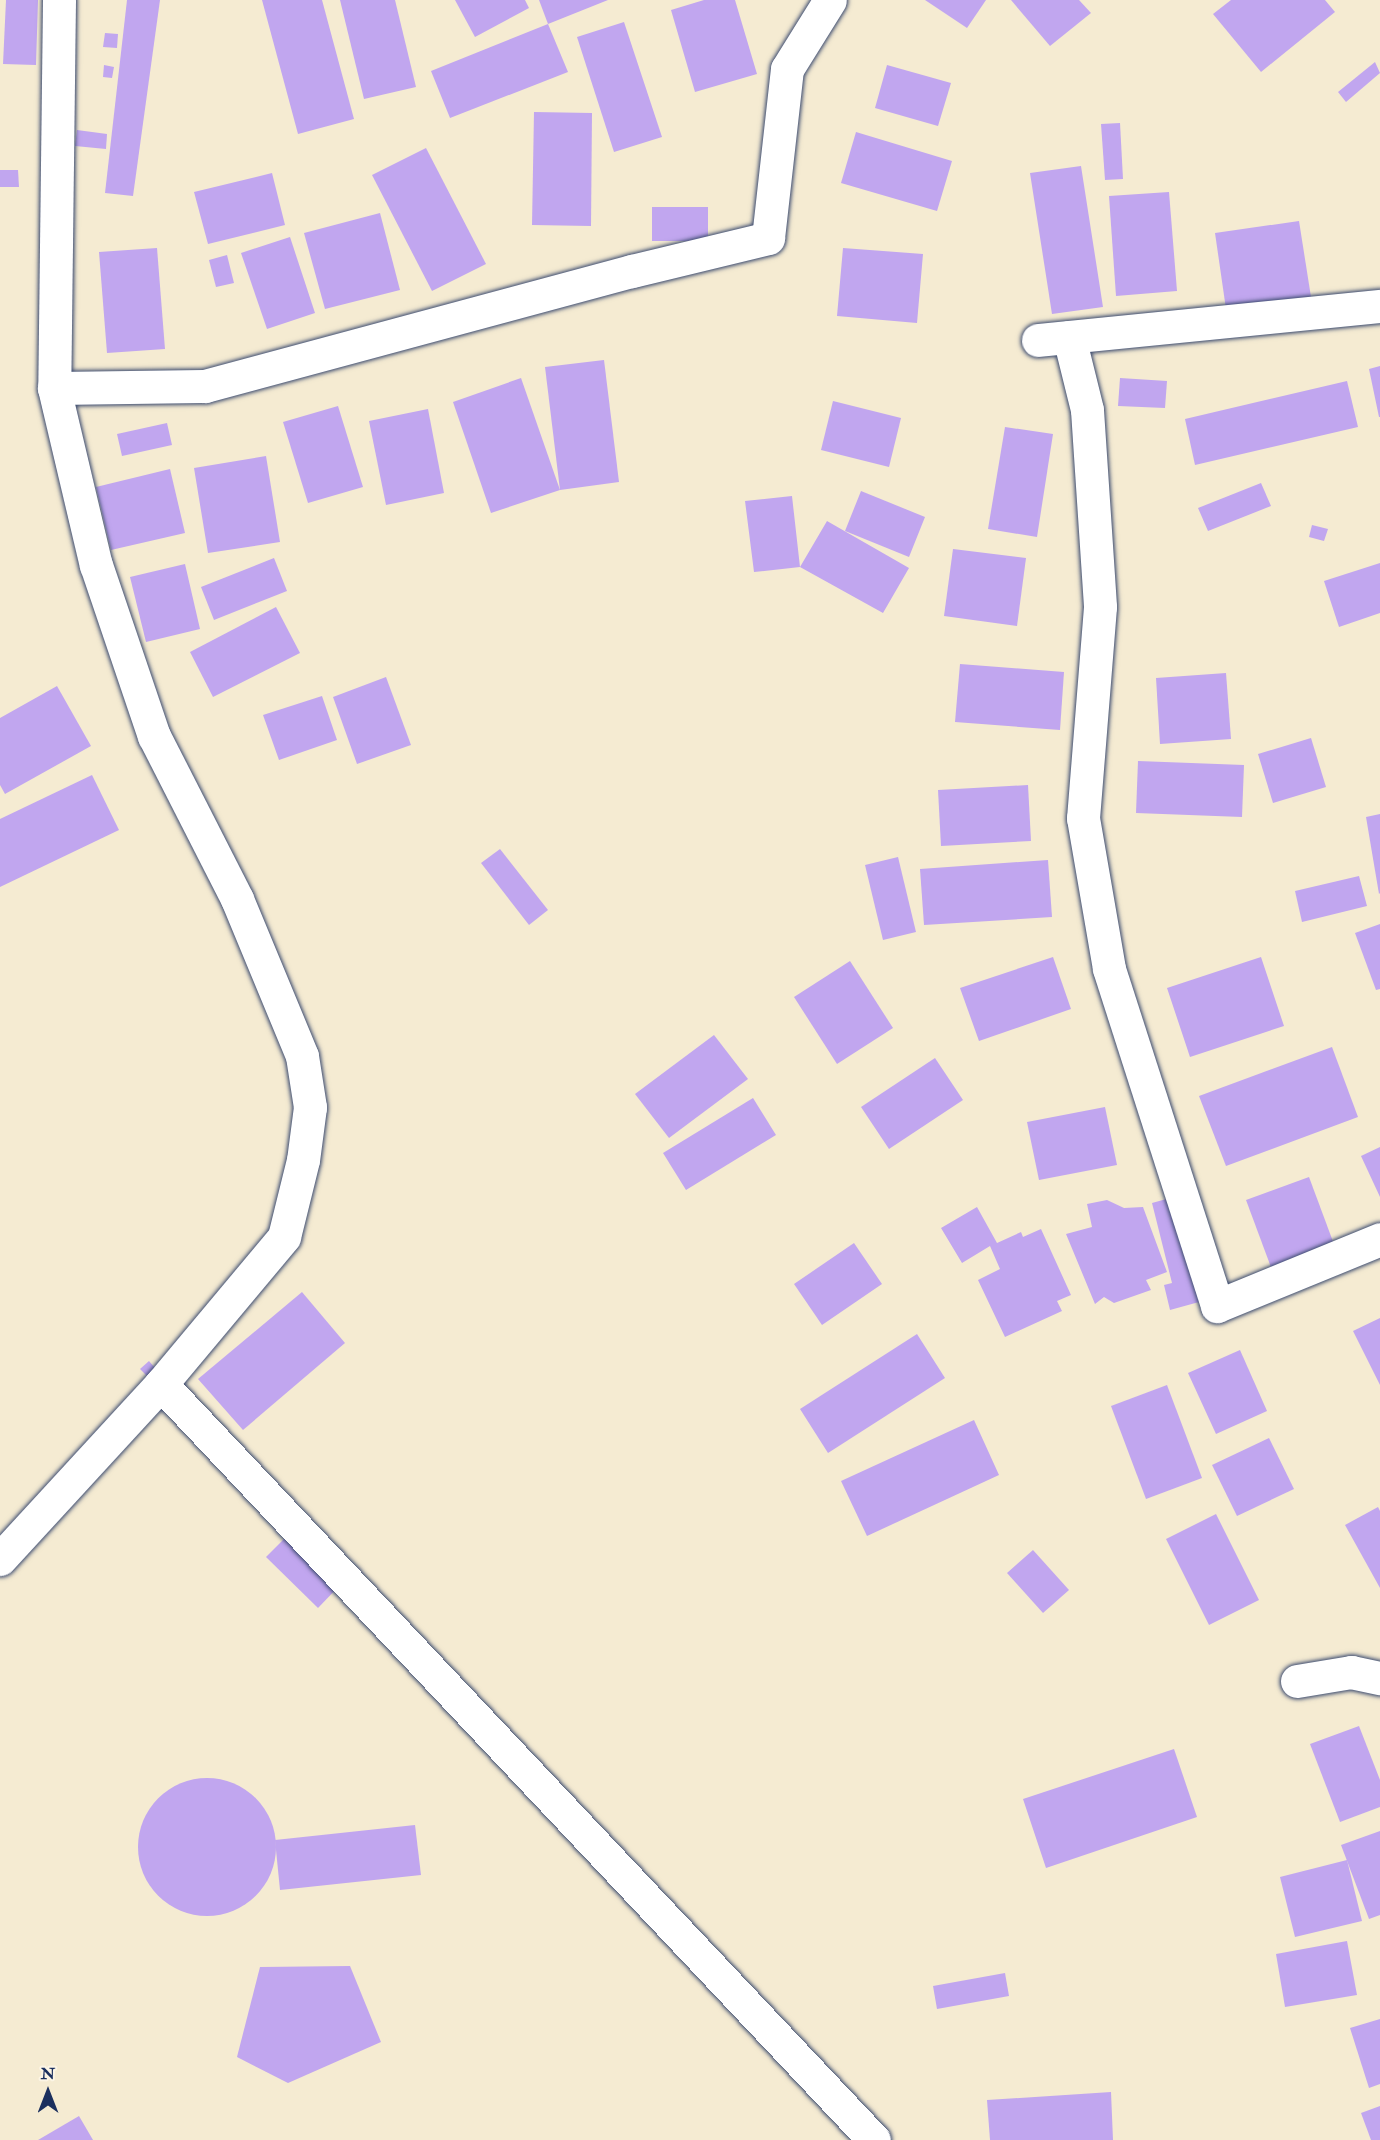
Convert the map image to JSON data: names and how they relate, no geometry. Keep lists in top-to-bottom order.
{
  "north": "top"
}
